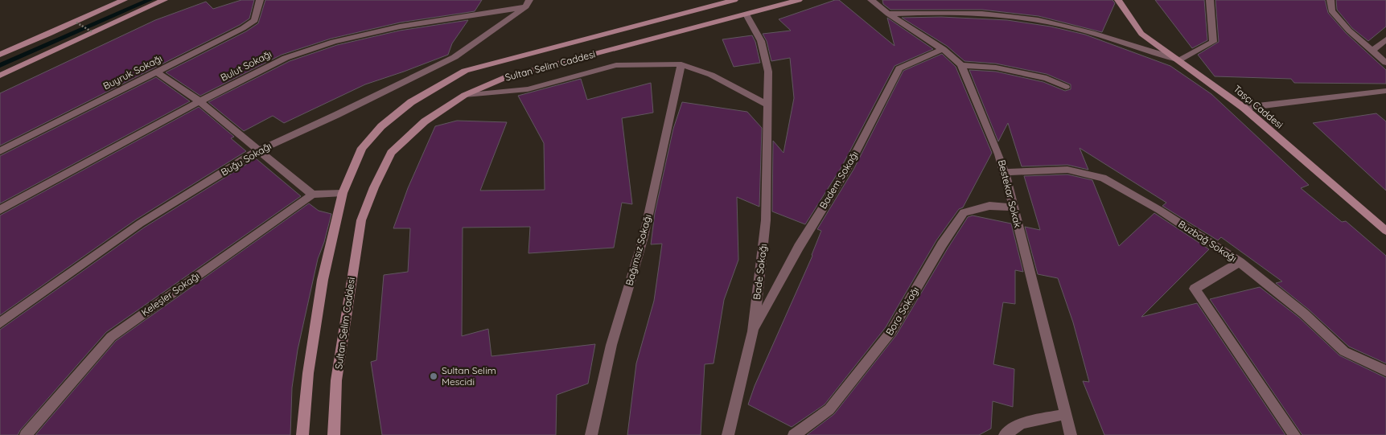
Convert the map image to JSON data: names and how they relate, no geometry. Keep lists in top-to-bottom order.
{
  "streets": {
    "main road": ["Sultan Selim Caddesi", "Taşçı Caddesi"],
    "street": [
      "Bulut Sokağı",
      "Buyruk Sokağı",
      "Buğu Sokağı",
      "Badem Sokağı",
      "Bestekar Sokak",
      "Buzbağ Sokağı",
      "Bağımsız Sokağı",
      "Bade Sokağı",
      "Keleşler Sokağı",
      "Bora Sokağı"
    ]
  },
  "crossings": [
    ["Bulut Sokağı", "Buğu Sokağı"],
    ["Sultan Selim Caddesi", "Bade Sokağı"],
    ["Badem Sokağı", "Bestekar Sokak"],
    ["Badem Sokağı", "Bade Sokağı"],
    ["Bestekar Sokak", "Buzbağ Sokağı"],
    ["Bestekar Sokak", "Bora Sokağı"]
  ],
  "places": ["Sultan Selim Mescidi"]
}
